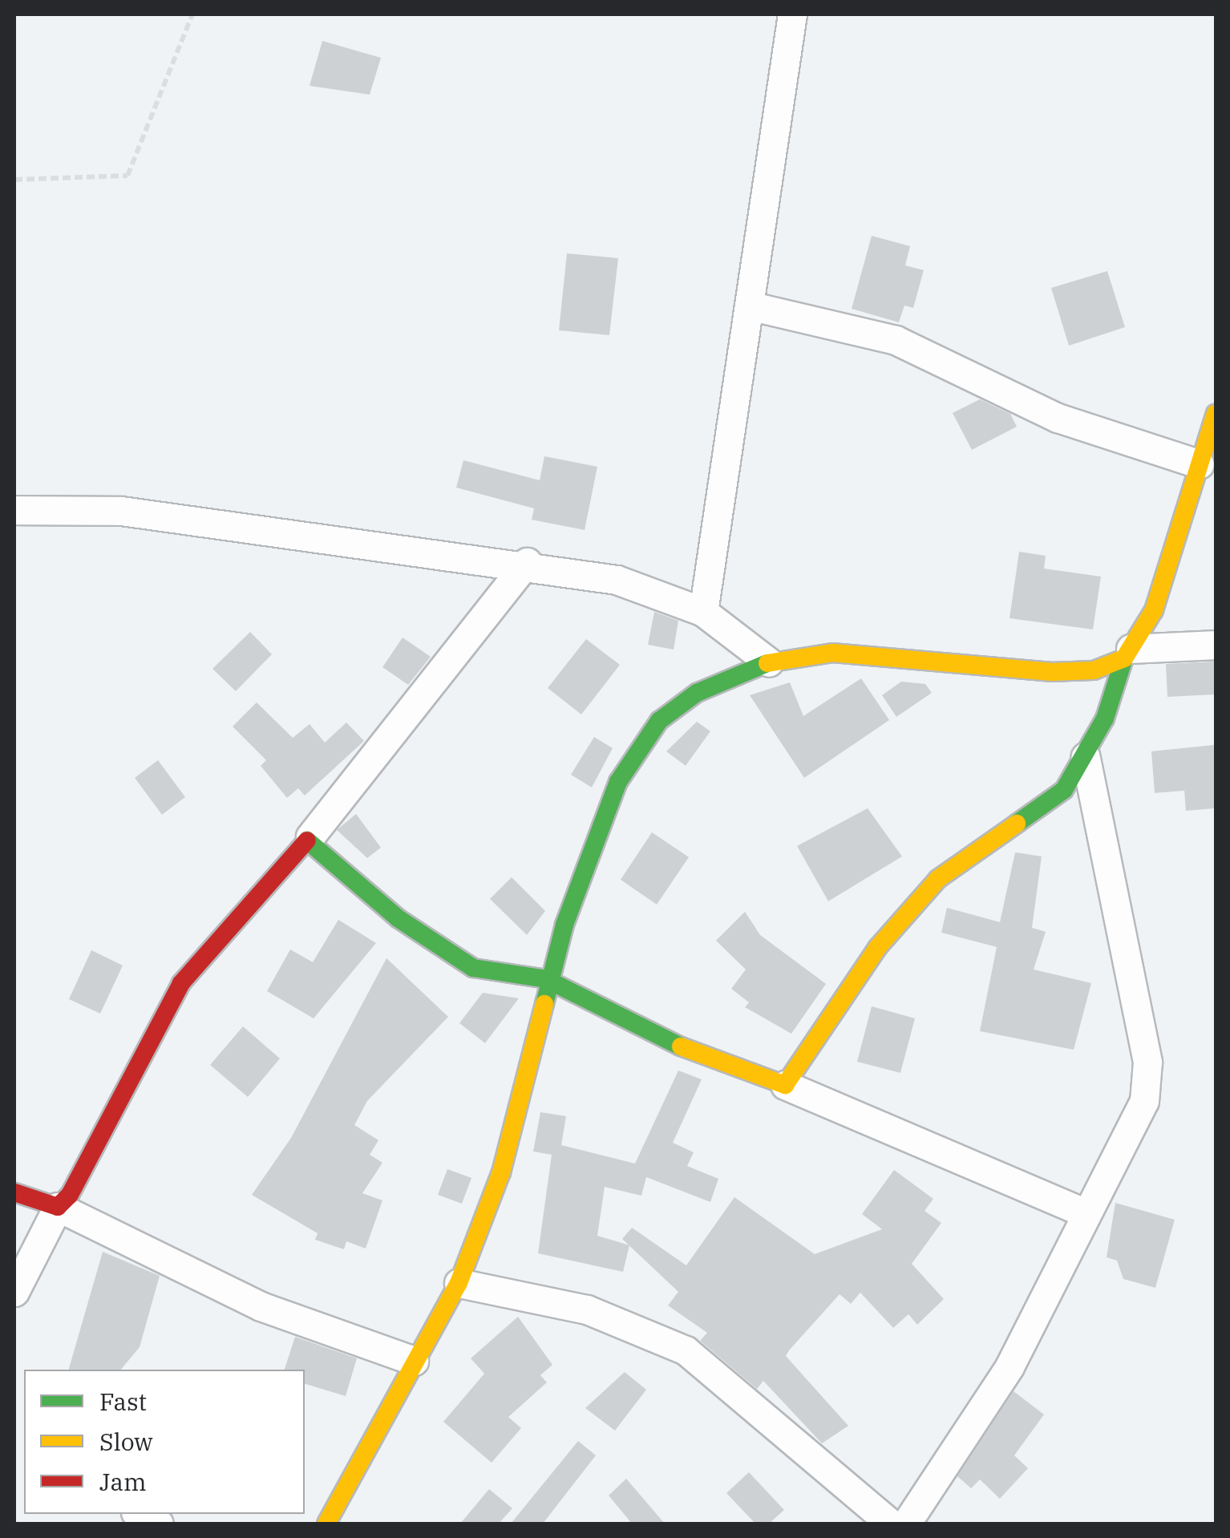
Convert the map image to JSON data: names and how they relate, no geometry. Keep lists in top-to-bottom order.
{
  "legend": ["Fast", "Slow", "Jam"]
}
